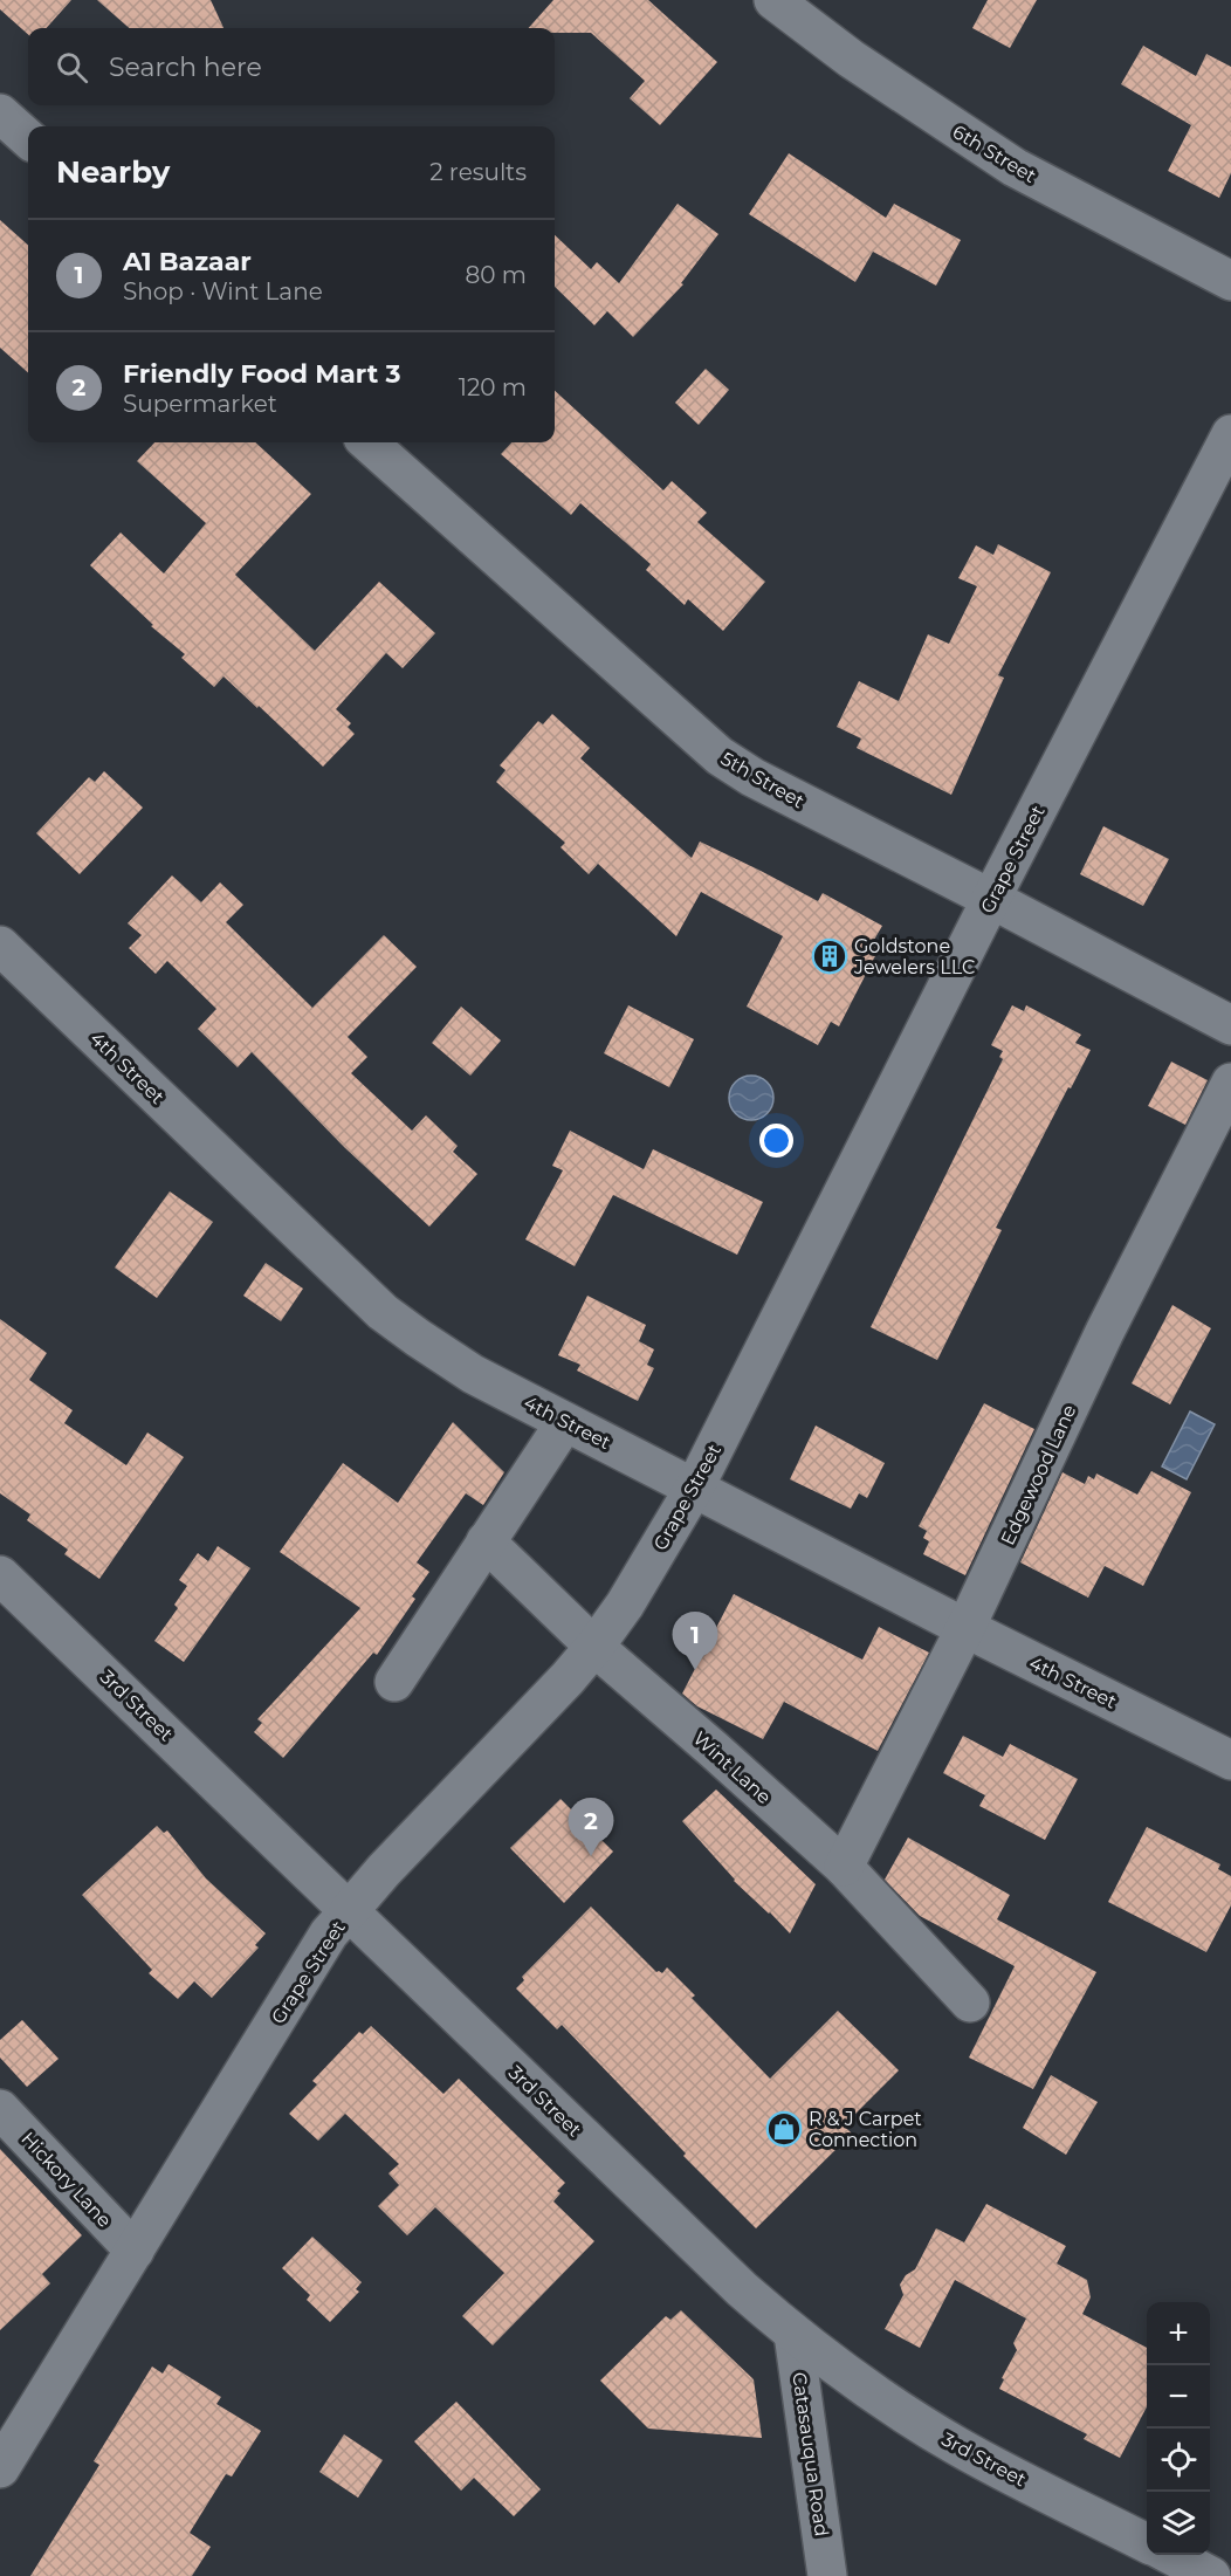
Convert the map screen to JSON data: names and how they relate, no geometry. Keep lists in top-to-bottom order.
{
  "streets": {
    "street": [
      "6th Street",
      "5th Street",
      "Grape Street",
      "4th Street",
      "Edgewood Lane",
      "3rd Street",
      "Wint Lane",
      "Hickory Lane",
      "Catasauqua Road"
    ]
  },
  "crossings": [
    ["5th Street", "Grape Street"],
    ["Grape Street", "4th Street"],
    ["Grape Street", "3rd Street"],
    ["Grape Street", "Wint Lane"],
    ["Grape Street", "Hickory Lane"],
    ["4th Street", "Edgewood Lane"],
    ["Edgewood Lane", "Wint Lane"],
    ["3rd Street", "Catasauqua Road"]
  ],
  "places": {
    "building": ["Goldstone Jewelers LLC"],
    "shop": ["R & J Carpet Connection"]
  },
  "page": {
    "search": "Search here",
    "heading": ["Nearby", "2 results"],
    "list": [
      {
        "mark": "1",
        "name": "A1 Bazaar",
        "note": "Shop · Wint Lane",
        "value": "80 m"
      },
      {
        "mark": "2",
        "name": "Friendly Food Mart 3",
        "note": "Supermarket",
        "value": "120 m"
      }
    ],
    "pins": ["1", "2"],
    "map_buttons": ["+", "−"]
  }
}
